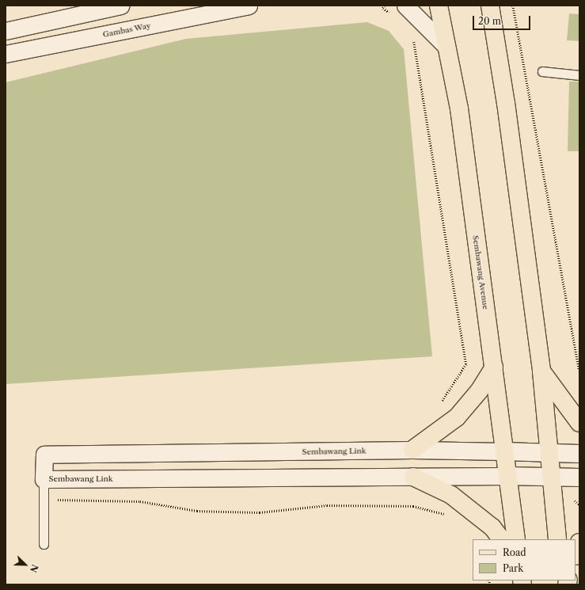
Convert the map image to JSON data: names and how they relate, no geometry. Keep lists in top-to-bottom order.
{
  "streets": {
    "main road": ["Sembawang Avenue"],
    "street": ["Gambas Way", "Sembawang Link"]
  },
  "crossings": [
    ["Sembawang Avenue", "Sembawang Link"]
  ],
  "legend": ["Road", "Park"],
  "scale_bar": "20 m",
  "north": "bottom right"
}
